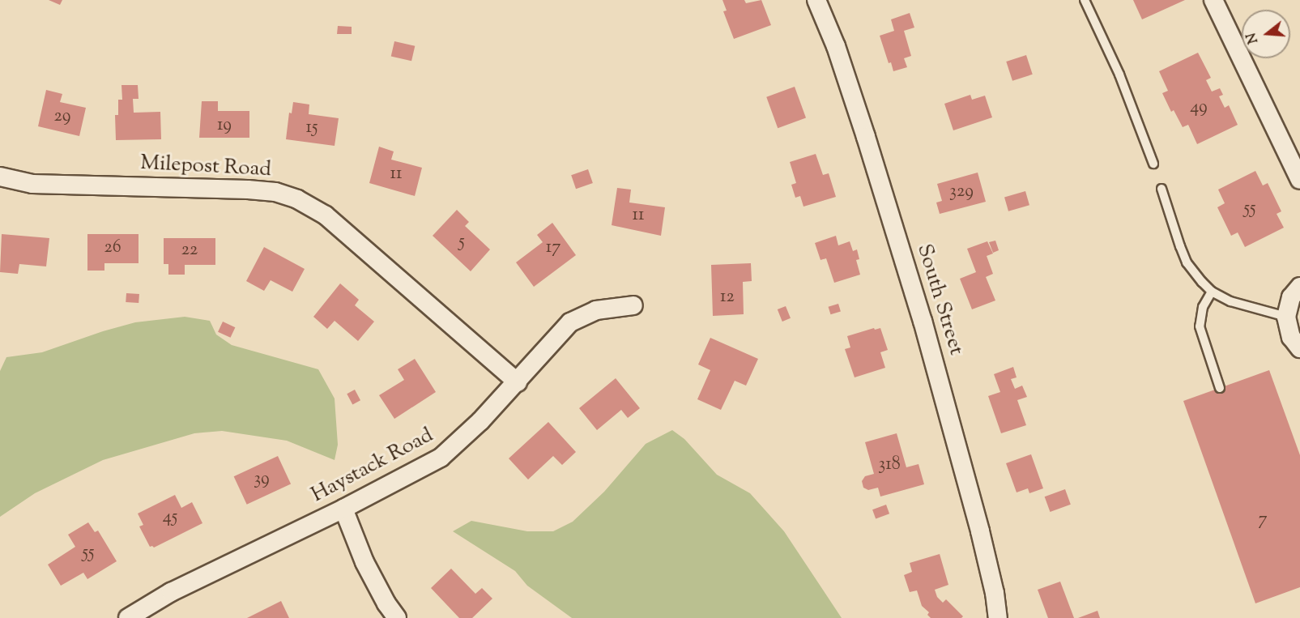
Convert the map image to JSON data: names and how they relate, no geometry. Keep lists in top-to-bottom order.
{
  "streets": {
    "street": ["Milepost Road", "South Street", "Haystack Road"]
  },
  "crossings": [
    ["Milepost Road", "Haystack Road"]
  ],
  "house_numbers": [
    "49",
    "29",
    "19",
    "15",
    "11",
    "329",
    "55",
    "11",
    "5",
    "26",
    "17",
    "22",
    "12",
    "318",
    "39",
    "45",
    "7",
    "55"
  ],
  "north": "left"
}
